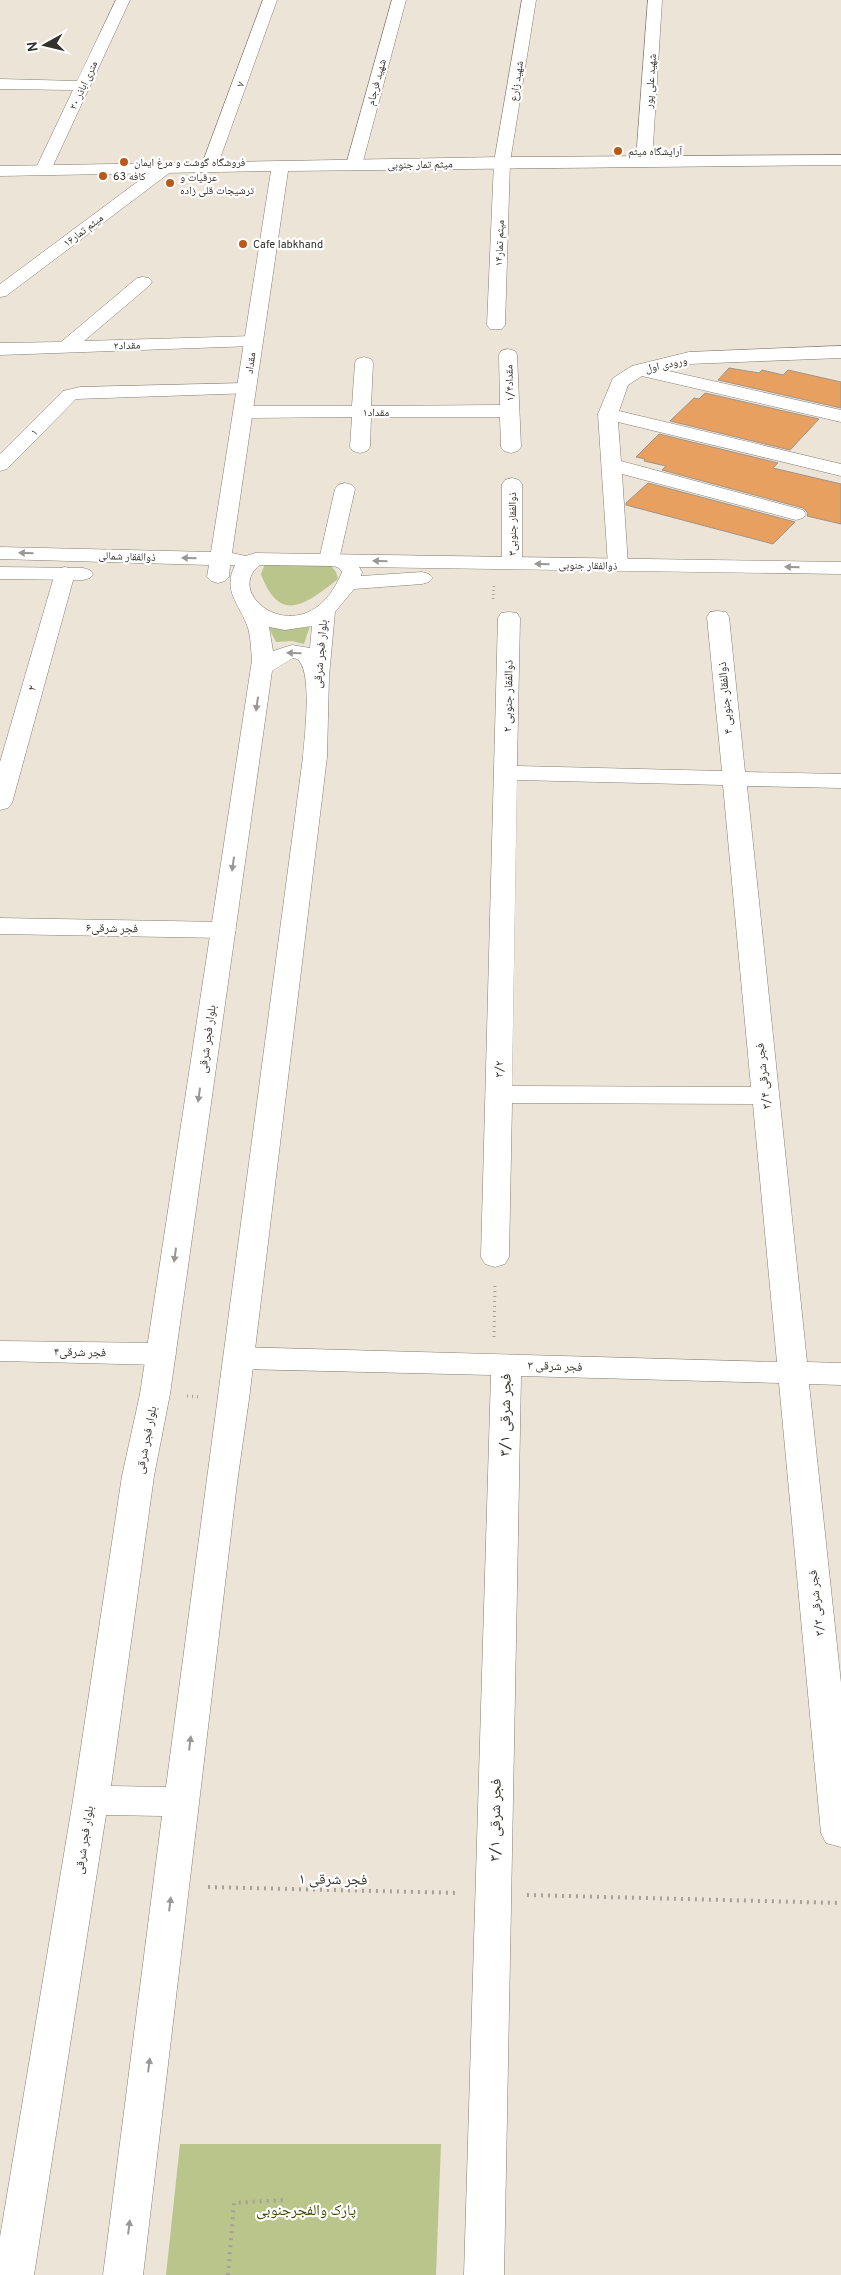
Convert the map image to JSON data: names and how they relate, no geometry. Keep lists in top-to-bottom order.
{
  "streets": {
    "street": [
      "شهید زارع",
      "شهید علی پور",
      "شهید فرجام",
      "۷",
      "۲۰ متری اباذر",
      "میثم تمار جنوبی",
      "میثم تمار۱۶",
      "میثم تمار۱۴",
      "مقداد۲",
      "مقداد",
      "ورودی اول",
      "مقداد۱/۴",
      "مقداد۱",
      "۱",
      "ذوالفقار جنوبی۳",
      "ذوالفقار شمالی",
      "ذوالفقار جنوبی",
      "بلوار فجر شرقی",
      "۲",
      "۲ ذوالفقار جنوبی",
      "۴ ذوالفقار جنوبی",
      "فجر شرقی۶",
      "۳/۲",
      "۳/۴ فجر شرقی",
      "فجر شرقی۴",
      "۳ فجر شرقی",
      "۳/۱ فجر شرقی",
      "۳/۳ فجر شرقی"
    ],
    "path": ["۱ فجر شرقی"]
  },
  "crossings": [
    ["شهید زارع", "میثم تمار جنوبی"],
    ["شهید زارع", "میثم تمار۱۴"],
    ["شهید علی پور", "میثم تمار جنوبی"],
    ["شهید فرجام", "میثم تمار جنوبی"],
    ["۷", "میثم تمار جنوبی"],
    ["۲۰ متری اباذر", "میثم تمار جنوبی"],
    ["میثم تمار جنوبی", "میثم تمار۱۶"],
    ["میثم تمار جنوبی", "میثم تمار۱۴"],
    ["میثم تمار جنوبی", "مقداد"],
    ["مقداد۲", "مقداد"],
    ["مقداد", "مقداد۱"],
    ["مقداد", "۱"],
    ["مقداد", "ذوالفقار شمالی"],
    ["ورودی اول", "ذوالفقار جنوبی"],
    ["مقداد۱/۴", "مقداد۱"],
    ["ذوالفقار جنوبی۳", "ذوالفقار جنوبی"],
    ["ذوالفقار شمالی", "ذوالفقار جنوبی"],
    ["ذوالفقار شمالی", "بلوار فجر شرقی"],
    ["ذوالفقار شمالی", "۲"],
    ["بلوار فجر شرقی", "فجر شرقی۶"],
    ["بلوار فجر شرقی", "فجر شرقی۴"],
    ["بلوار فجر شرقی", "۳ فجر شرقی"],
    ["بلوار فجر شرقی", "۱ فجر شرقی"],
    ["۲ ذوالفقار جنوبی", "۳/۲"],
    ["۴ ذوالفقار جنوبی", "۳/۴ فجر شرقی"],
    ["۳/۴ فجر شرقی", "۳ فجر شرقی"],
    ["۳/۴ فجر شرقی", "۳/۳ فجر شرقی"],
    ["۳ فجر شرقی", "۳/۱ فجر شرقی"],
    ["۳ فجر شرقی", "۳/۳ فجر شرقی"],
    ["۳/۱ فجر شرقی", "۱ فجر شرقی"]
  ],
  "parks": ["پارک والفجرجنوبی"],
  "places": [
    "آرایشگاه میثم",
    "فروشگاه گوشت و مرغ ایمان",
    "کافه 63",
    "عرقیات و ترشیجات قلی زاده",
    "Cafe labkhand"
  ],
  "north": "left"
}
